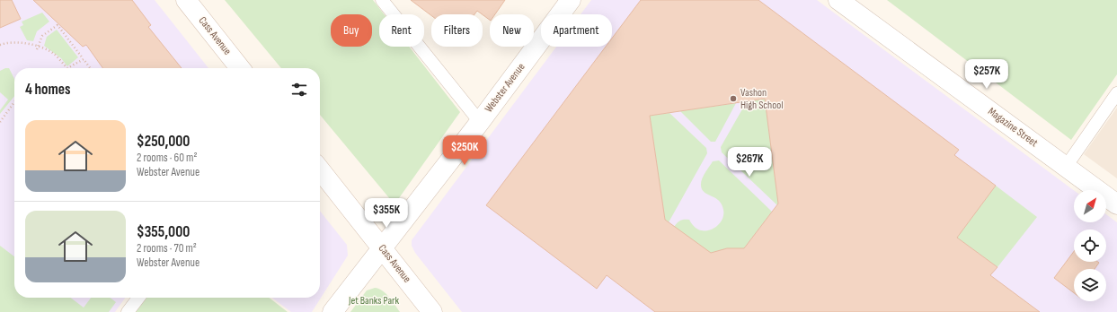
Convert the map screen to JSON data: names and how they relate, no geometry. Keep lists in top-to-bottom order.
{
  "streets": {
    "street": ["Cass Avenue", "Webster Avenue", "Magazine Street"]
  },
  "crossings": [
    ["Cass Avenue", "Webster Avenue"]
  ],
  "parks": ["Jet Banks Park"],
  "places": ["Vashon High School"],
  "north": "top right",
  "page": {
    "chip": [
      "Buy",
      "Rent",
      "Filters",
      "New",
      "Apartment"
    ],
    "price": [
      "$257K",
      "$250K",
      "$267K",
      "$355K"
    ],
    "heading": "4 homes",
    "list": [
      {
        "name": "$250,000",
        "note": "2 rooms · 60 m² · Webster Avenue"
      },
      {
        "name": "$355,000",
        "note": "2 rooms · 70 m² · Webster Avenue"
      }
    ]
  }
}
